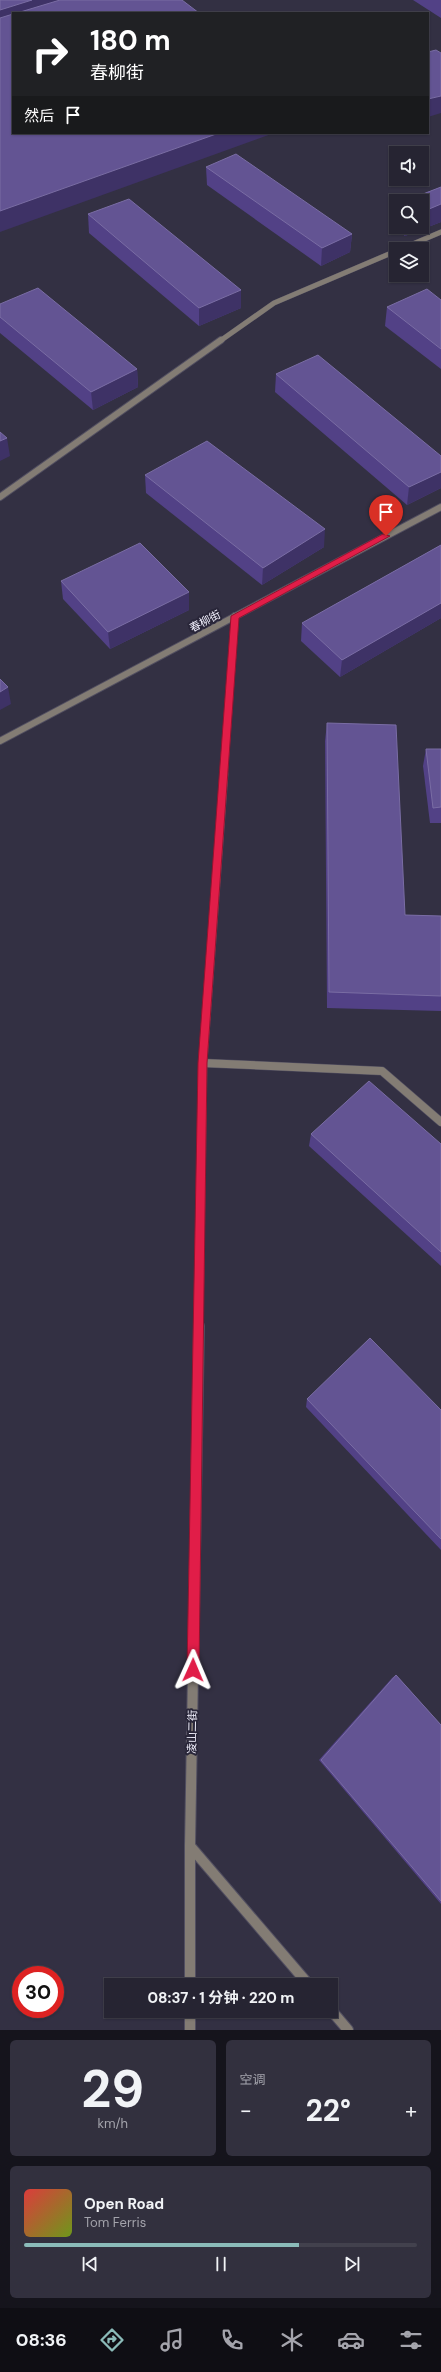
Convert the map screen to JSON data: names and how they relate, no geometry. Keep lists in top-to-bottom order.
{
  "streets": {
    "street": ["春柳街", "凌山二街"]
  },
  "crossings": [
    ["春柳街", "凌山二街"]
  ],
  "page": {
    "turn": ["180 m", "春柳街"],
    "then": "然后",
    "limit": "30",
    "trip": "08:37 · 1 分钟 · 220 m",
    "tile": [
      ["29", "km/h"],
      "空调"
    ],
    "heat": ["−", "22°", "+"],
    "song": ["Open Road", "Tom Ferris"],
    "tabs": "08:36"
  }
}
